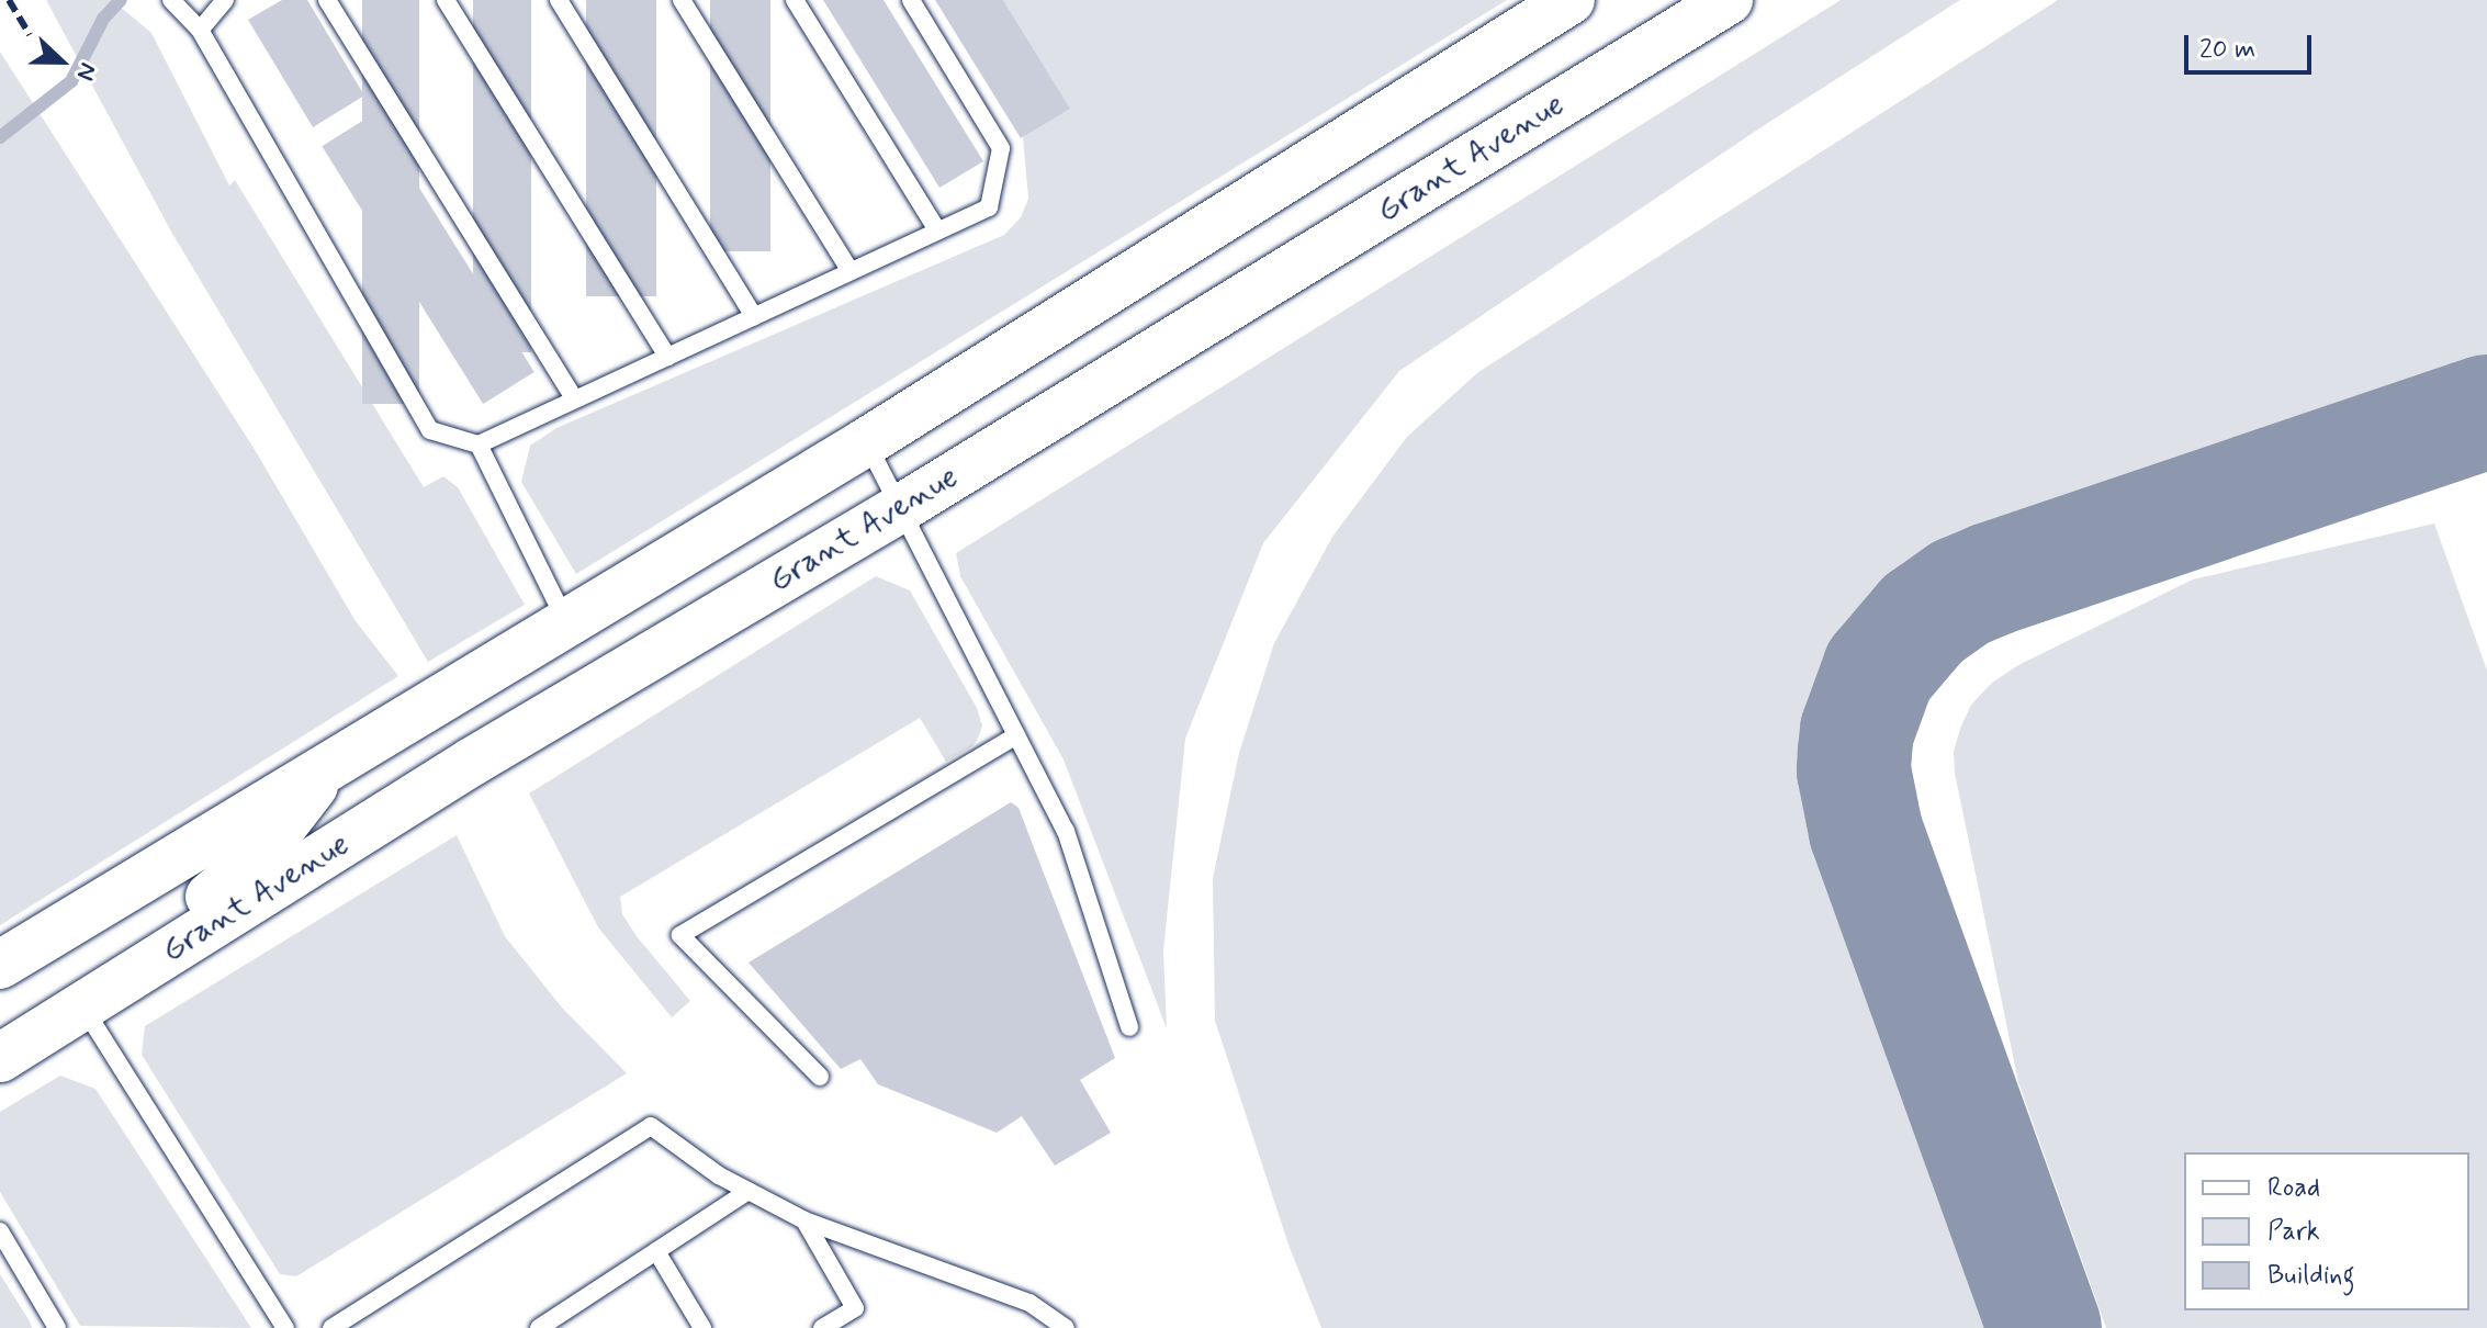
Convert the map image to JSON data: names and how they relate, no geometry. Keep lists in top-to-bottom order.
{
  "streets": {
    "main road": ["Grant Avenue"]
  },
  "legend": ["Road", "Park", "Building"],
  "scale_bar": "20 m",
  "north": "right"
}
